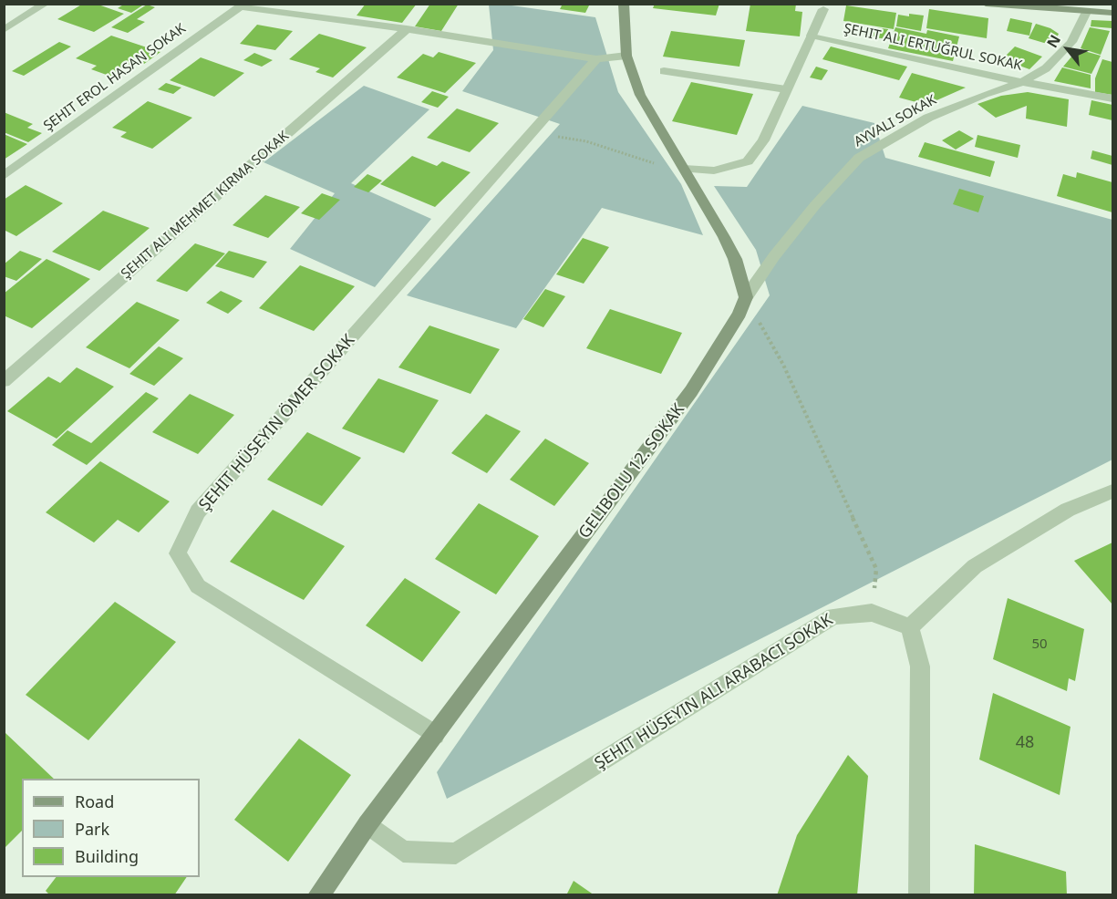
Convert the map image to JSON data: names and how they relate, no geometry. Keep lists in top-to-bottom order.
{
  "streets": {
    "street": [
      "ŞEHIT ALI ERTUĞRUL SOKAK",
      "ŞEHIT EROL HASAN SOKAK",
      "ŞEHIT HÜSEYIN ÖMER SOKAK",
      "GELIBOLU 12. SOKAK"
    ]
  },
  "crossings": [
    ["ŞEHIT HÜSEYIN ÖMER SOKAK", "GELIBOLU 12. SOKAK"]
  ],
  "house_numbers": ["50", "48"],
  "legend": ["Road", "Park", "Building"],
  "north": "top left"
}
